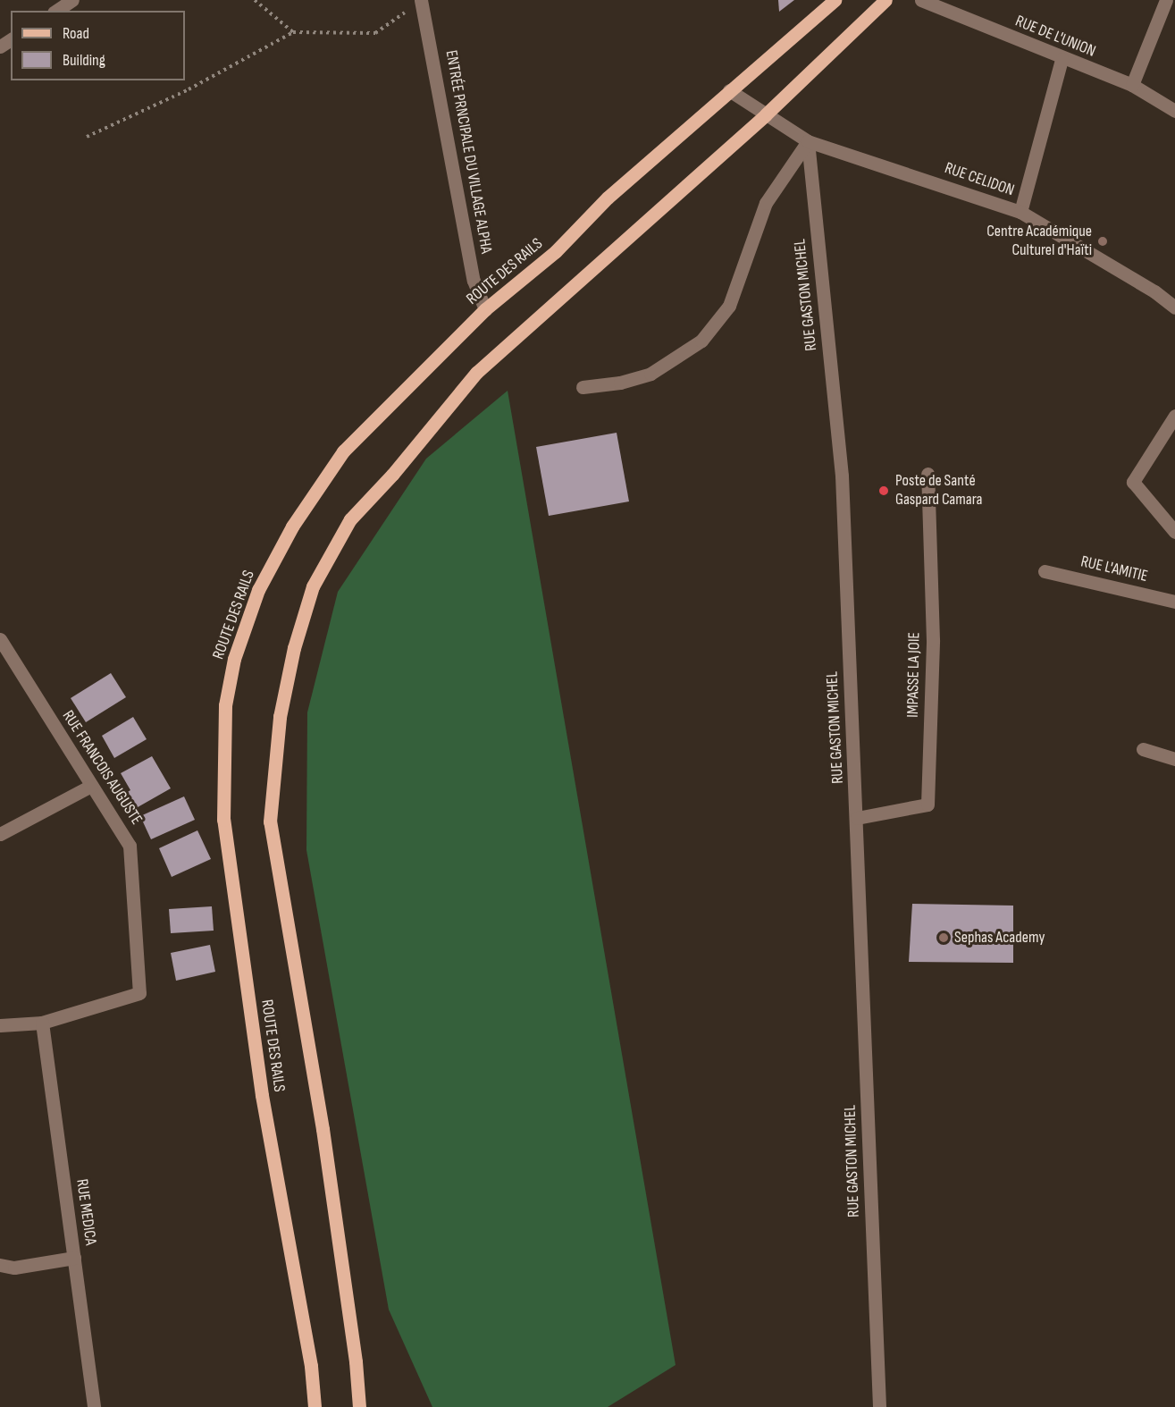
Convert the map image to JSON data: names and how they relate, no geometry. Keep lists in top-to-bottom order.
{
  "streets": {
    "main road": ["ROUTE DES RAILS"],
    "street": [
      "RUE DE L'UNION",
      "ENTRÉE PRNCIPALE DU VILLAGE ALPHA",
      "RUE CELIDON",
      "RUE GASTON MICHEL",
      "RUE L'AMITIE",
      "IMPASSE LA JOIE",
      "RUE FRANCOIS AUGUSTE",
      "RUE MEDICA"
    ]
  },
  "crossings": [
    ["RUE DE L'UNION", "RUE CELIDON"],
    ["ENTRÉE PRNCIPALE DU VILLAGE ALPHA", "ROUTE DES RAILS"],
    ["RUE CELIDON", "RUE GASTON MICHEL"],
    ["RUE GASTON MICHEL", "IMPASSE LA JOIE"],
    ["RUE FRANCOIS AUGUSTE", "RUE MEDICA"]
  ],
  "places": ["Centre Académique Culturel d'Haïti", "Poste de Santé Gaspard Camara", "Sephas Academy"],
  "legend": ["Road", "Building"]
}
